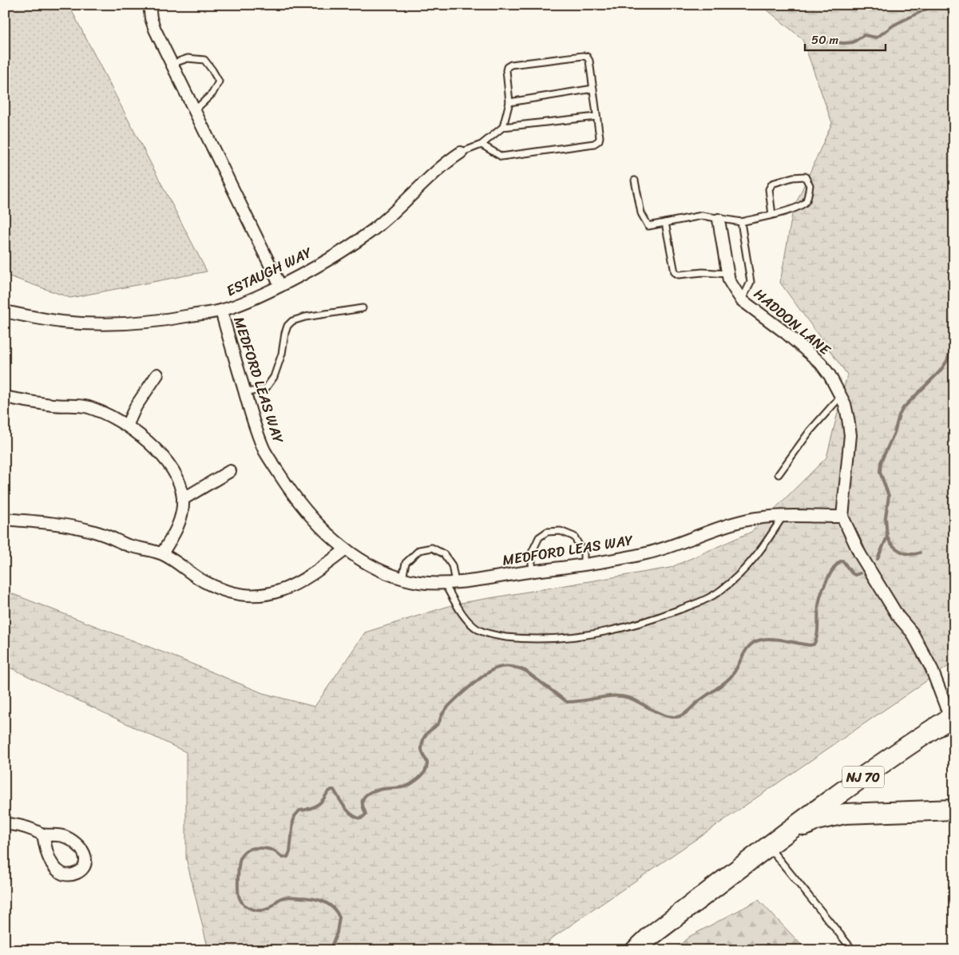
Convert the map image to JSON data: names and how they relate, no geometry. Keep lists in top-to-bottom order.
{
  "streets": {
    "highway": ["NJ 70"],
    "street": ["ESTAUGH WAY", "HADDON LANE", "MEDFORD LEAS WAY"]
  },
  "crossings": [
    ["ESTAUGH WAY", "MEDFORD LEAS WAY"],
    ["HADDON LANE", "MEDFORD LEAS WAY"]
  ],
  "scale_bar": "50 m"
}
